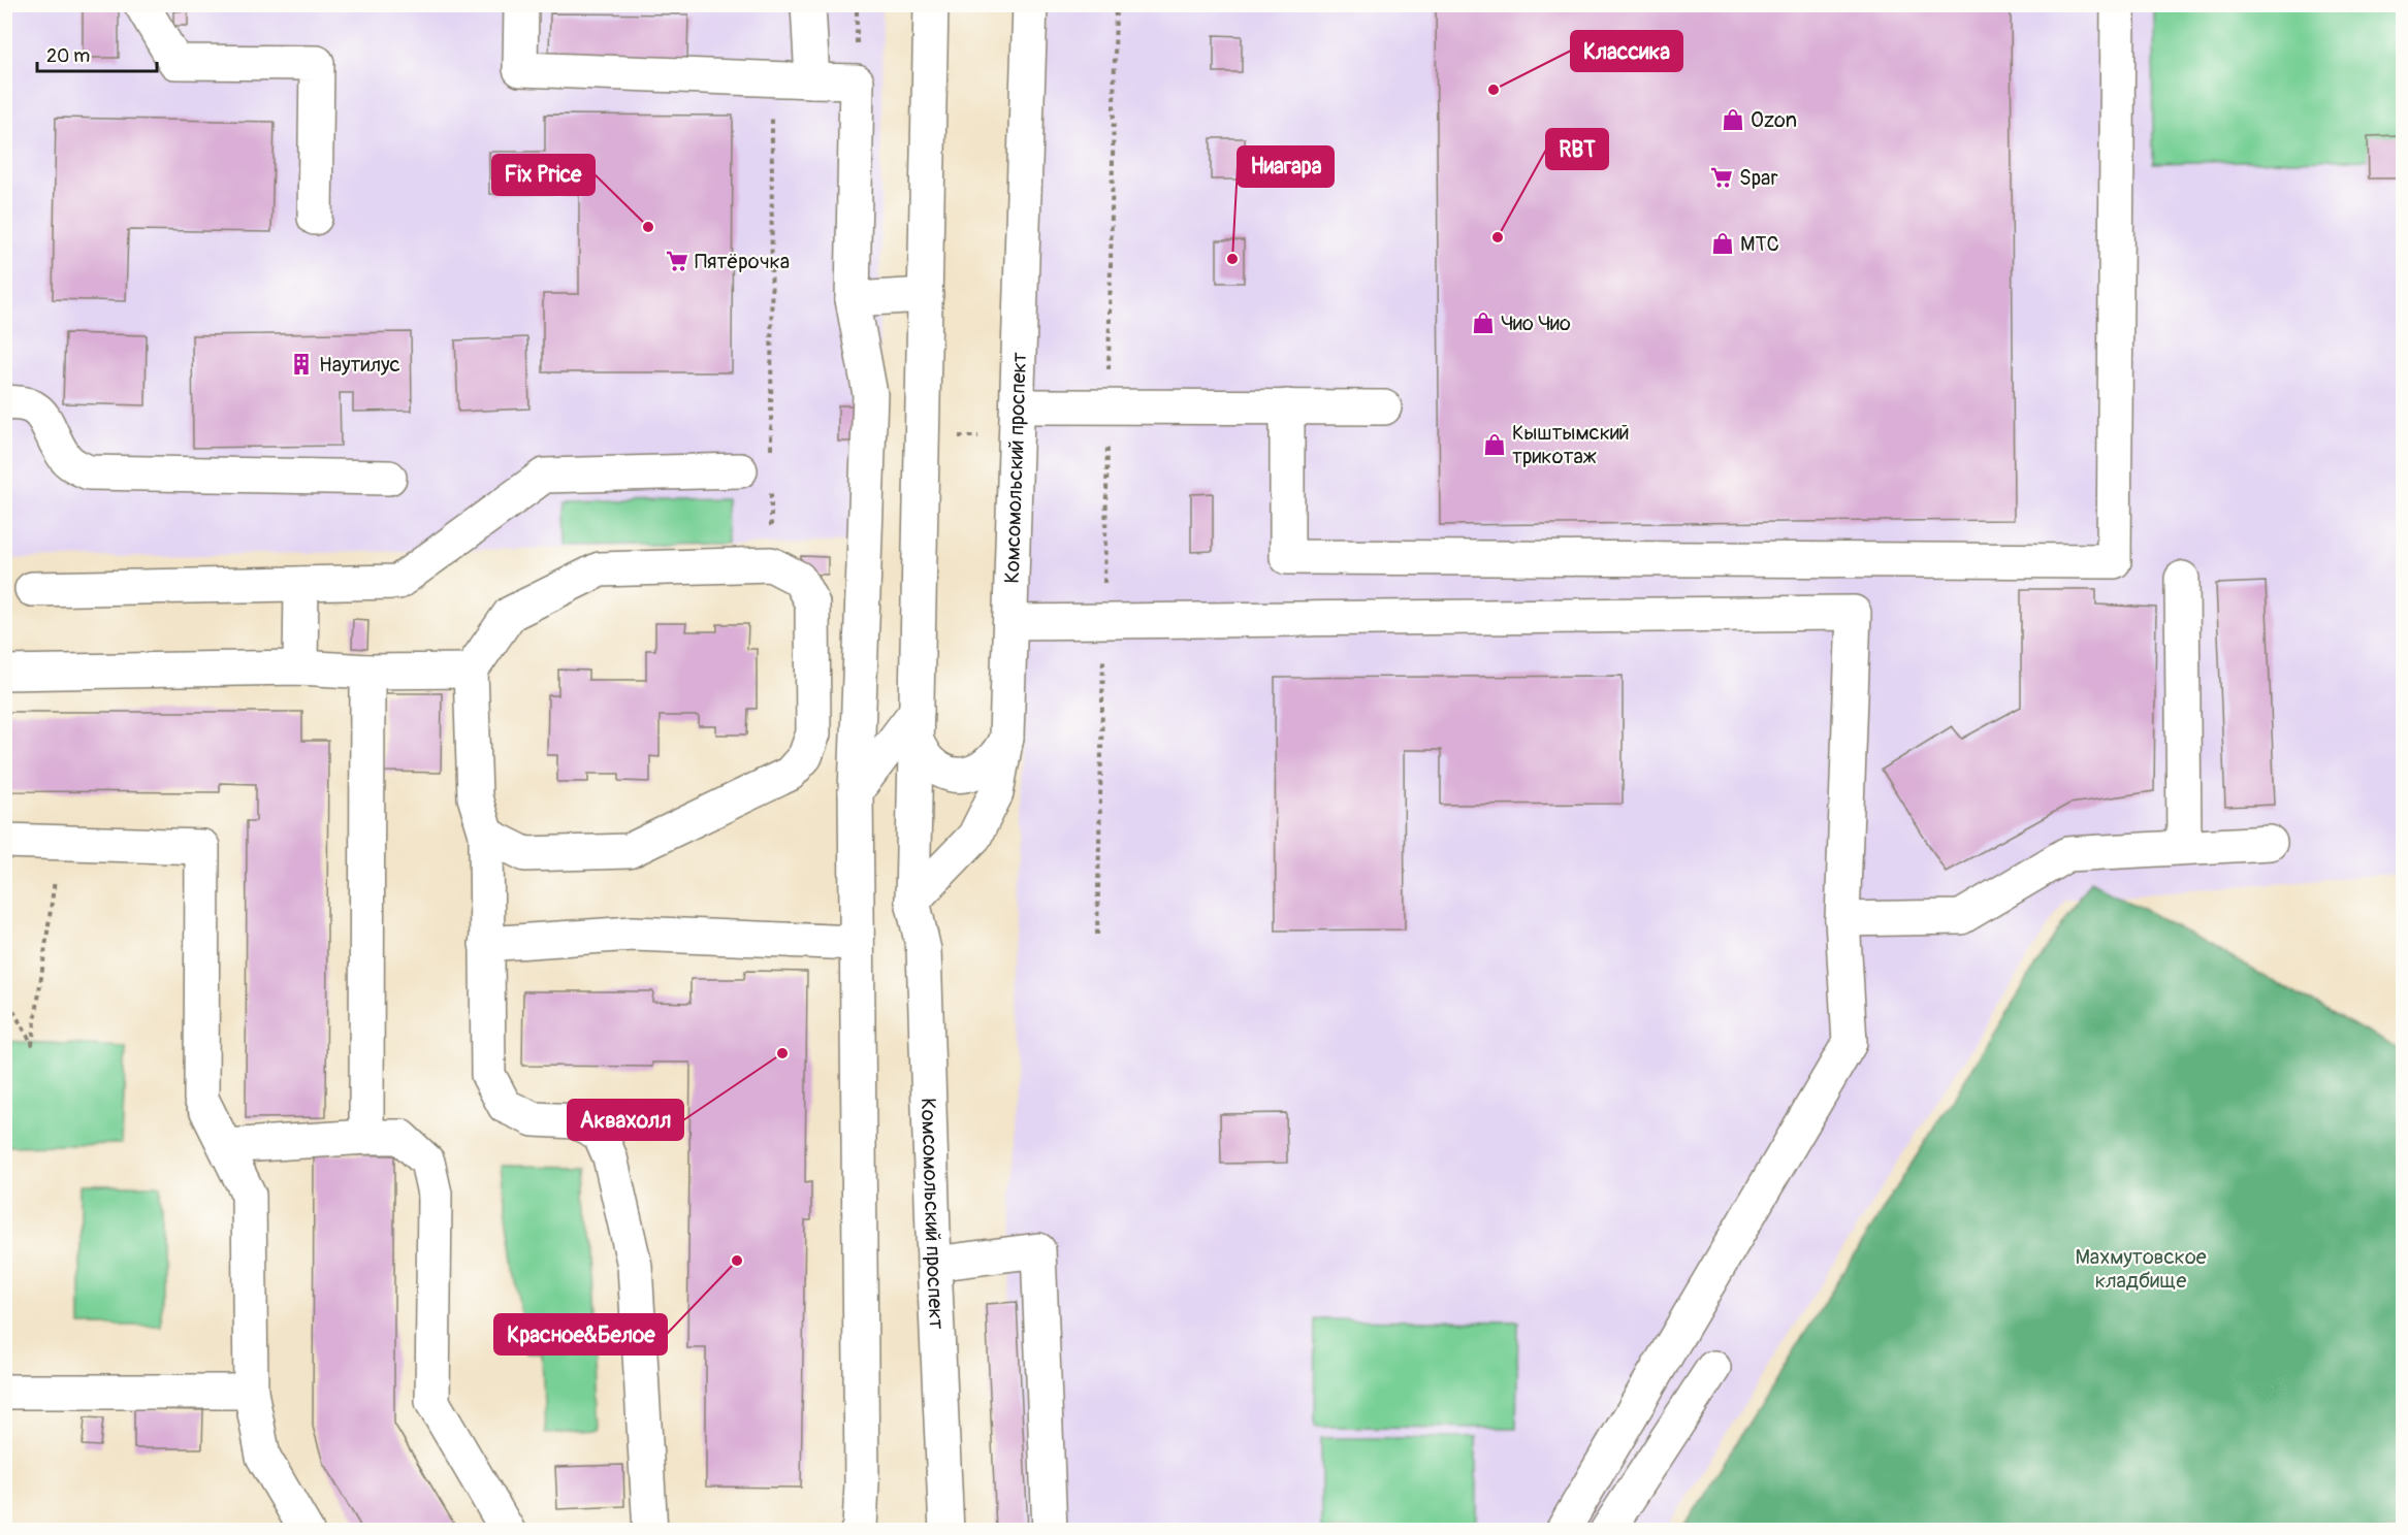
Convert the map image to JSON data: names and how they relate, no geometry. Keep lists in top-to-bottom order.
{
  "streets": {
    "street": ["Комсомольский проспект"]
  },
  "parks": ["Махмутовское кладбище"],
  "places": {
    "other": [
      "Классика",
      "Fix Price",
      "RBT",
      "Ниагара",
      "Аквахолл",
      "Красное&Белое"
    ],
    "shop": [
      "Ozon",
      "МТС",
      "Чио Чио",
      "Кыштымский трикотаж"
    ],
    "supermarket": ["Spar", "Пятёрочка"],
    "building": ["Наутилус"]
  },
  "scale_bar": "20 m"
}
